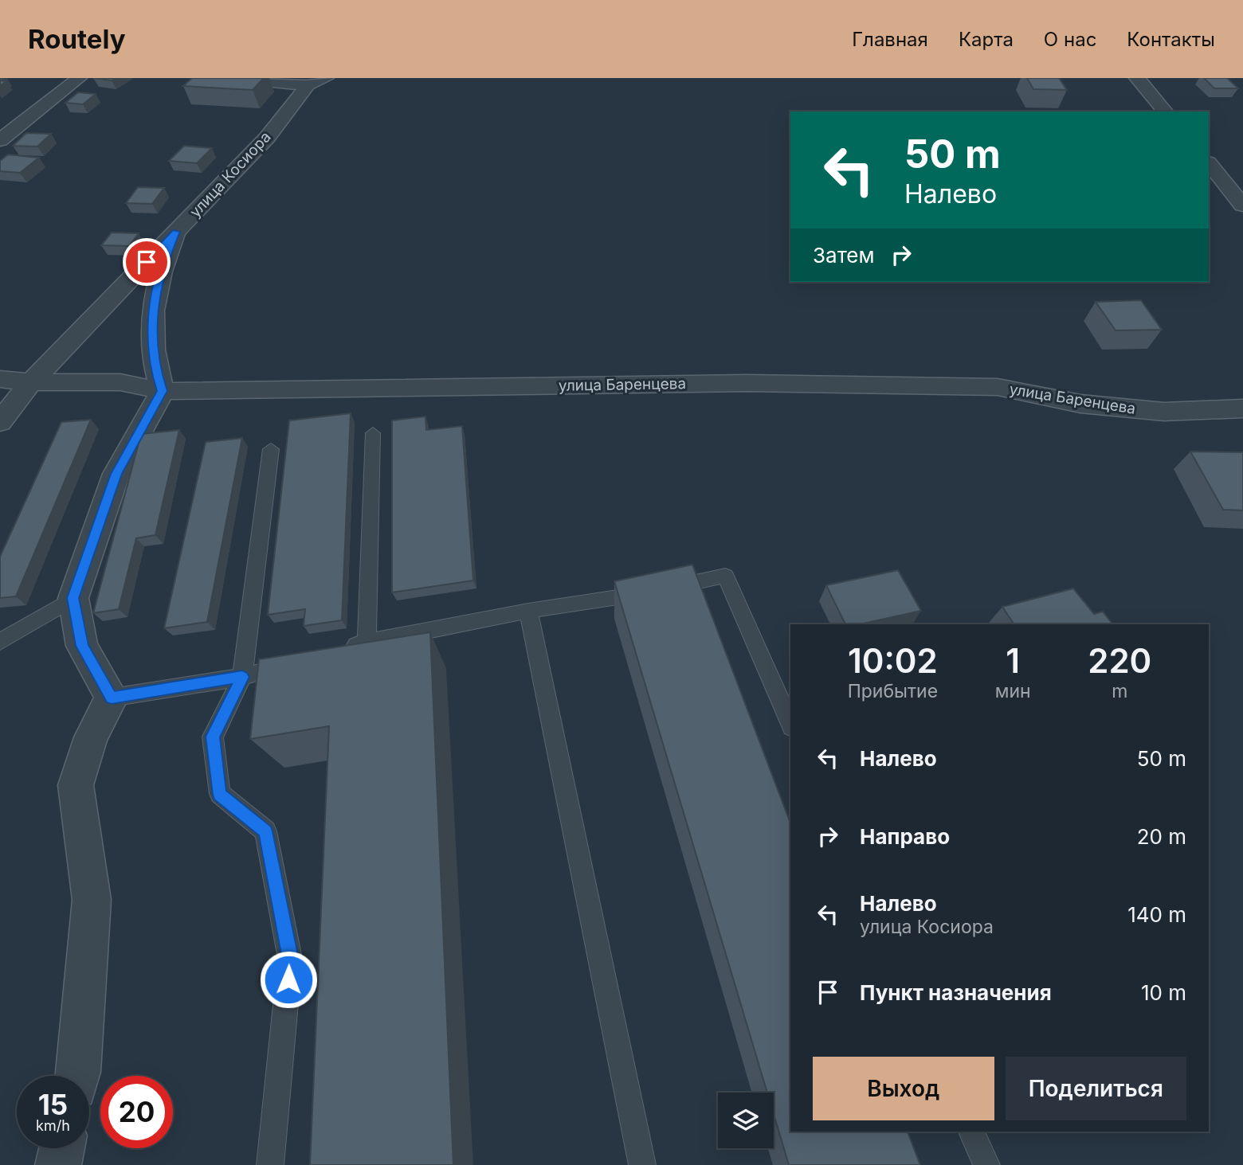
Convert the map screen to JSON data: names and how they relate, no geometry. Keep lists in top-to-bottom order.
{
  "streets": {
    "street": ["улица Косиора", "улица Баренцева"]
  },
  "crossings": [
    ["улица Косиора", "улица Баренцева"]
  ],
  "page": {
    "header": "Routely",
    "nav": [
      "Главная",
      "Карта",
      "О нас",
      "Контакты"
    ],
    "turn": ["50 m", "Налево"],
    "then": "Затем",
    "eta": [
      "10:02",
      "Прибытие",
      "1",
      "мин",
      "220",
      "m"
    ],
    "list": [
      {
        "name": "Налево",
        "value": "50 m"
      },
      {
        "name": "Направо",
        "value": "20 m"
      },
      {
        "name": "Налево",
        "note": "улица Косиора",
        "value": "140 m"
      },
      {
        "name": "Пункт назначения",
        "value": "10 m"
      }
    ],
    "buttons": ["Выход", "Поделиться"],
    "speed": "15 km/h",
    "limit": "20"
  }
}
